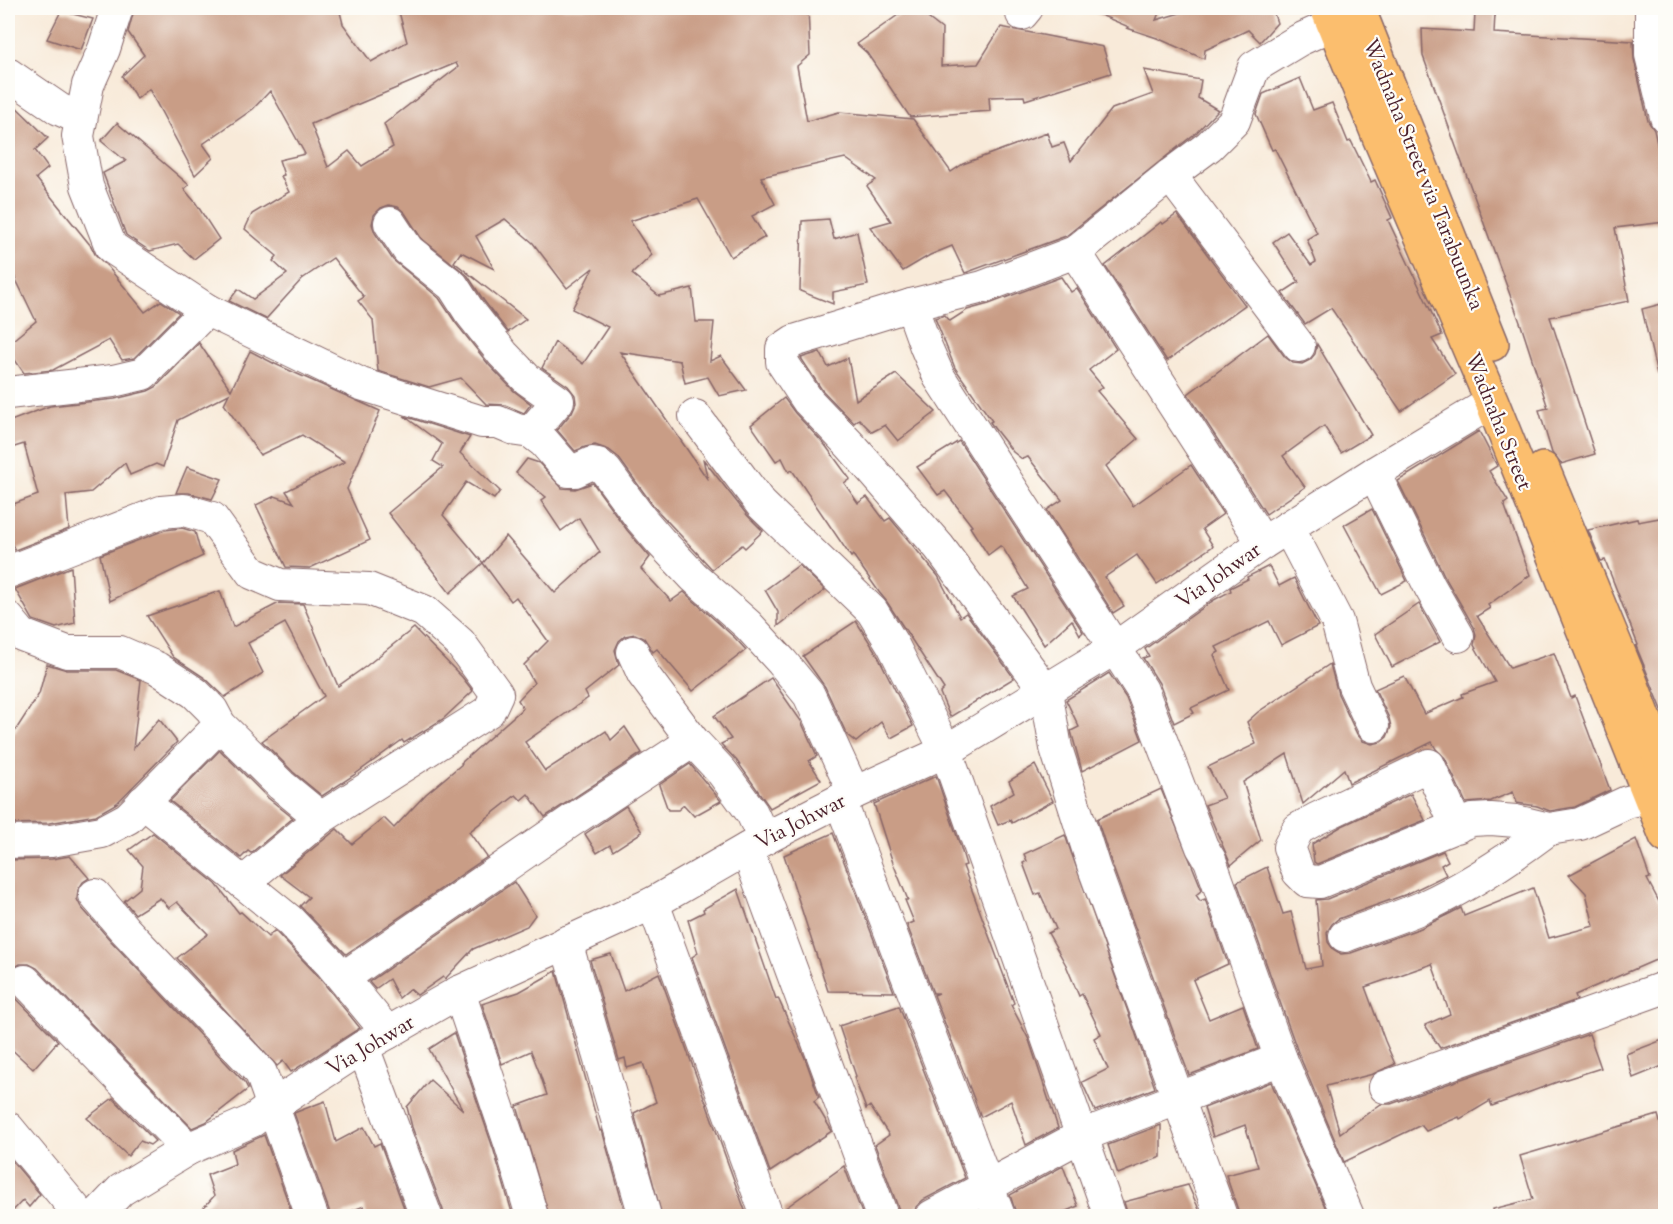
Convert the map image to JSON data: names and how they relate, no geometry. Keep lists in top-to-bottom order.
{
  "streets": {
    "main road": ["Wadnaha Street via Tarabuunka", "Wadnaha Street"],
    "street": ["Via Johwar"]
  },
  "crossings": [
    ["Wadnaha Street via Tarabuunka", "Wadnaha Street"],
    ["Wadnaha Street", "Via Johwar"]
  ]
}
